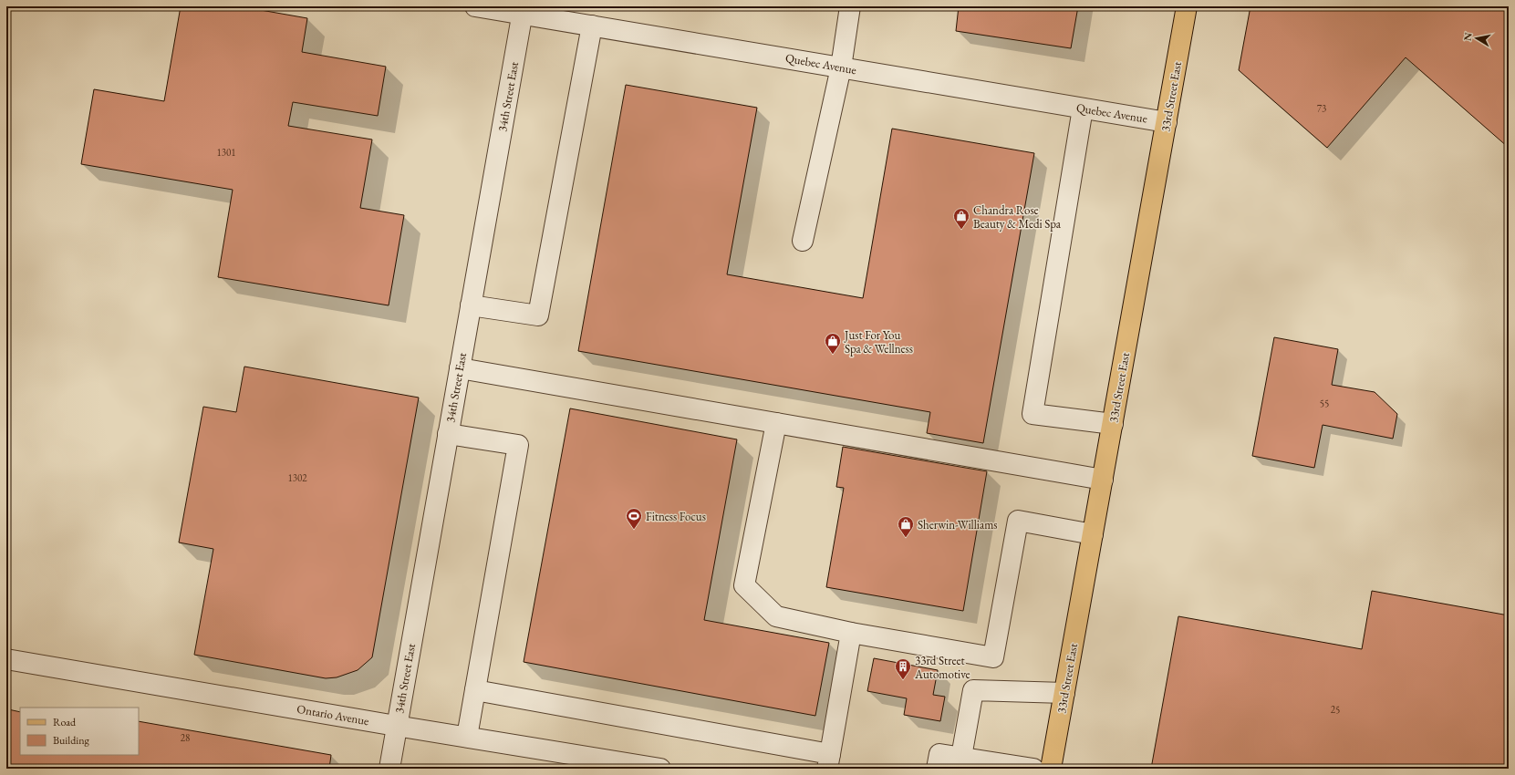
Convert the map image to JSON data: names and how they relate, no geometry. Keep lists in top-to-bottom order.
{
  "streets": {
    "main road": ["33rd Street East"],
    "street": ["Quebec Avenue", "34th Street East", "Ontario Avenue"]
  },
  "crossings": [
    ["Quebec Avenue", "34th Street East"],
    ["Quebec Avenue", "33rd Street East"],
    ["34th Street East", "Ontario Avenue"]
  ],
  "places": {
    "shop": ["Chandra Rose Beauty & Medi Spa", "Just For You Spa & Wellness", "Sherwin-Williams"],
    "sports": ["Fitness Focus"],
    "building": ["33rd Street Automotive"]
  },
  "house_numbers": [
    "73",
    "1301",
    "55",
    "1302",
    "25",
    "28"
  ],
  "legend": ["Road", "Building"],
  "north": "left"
}
